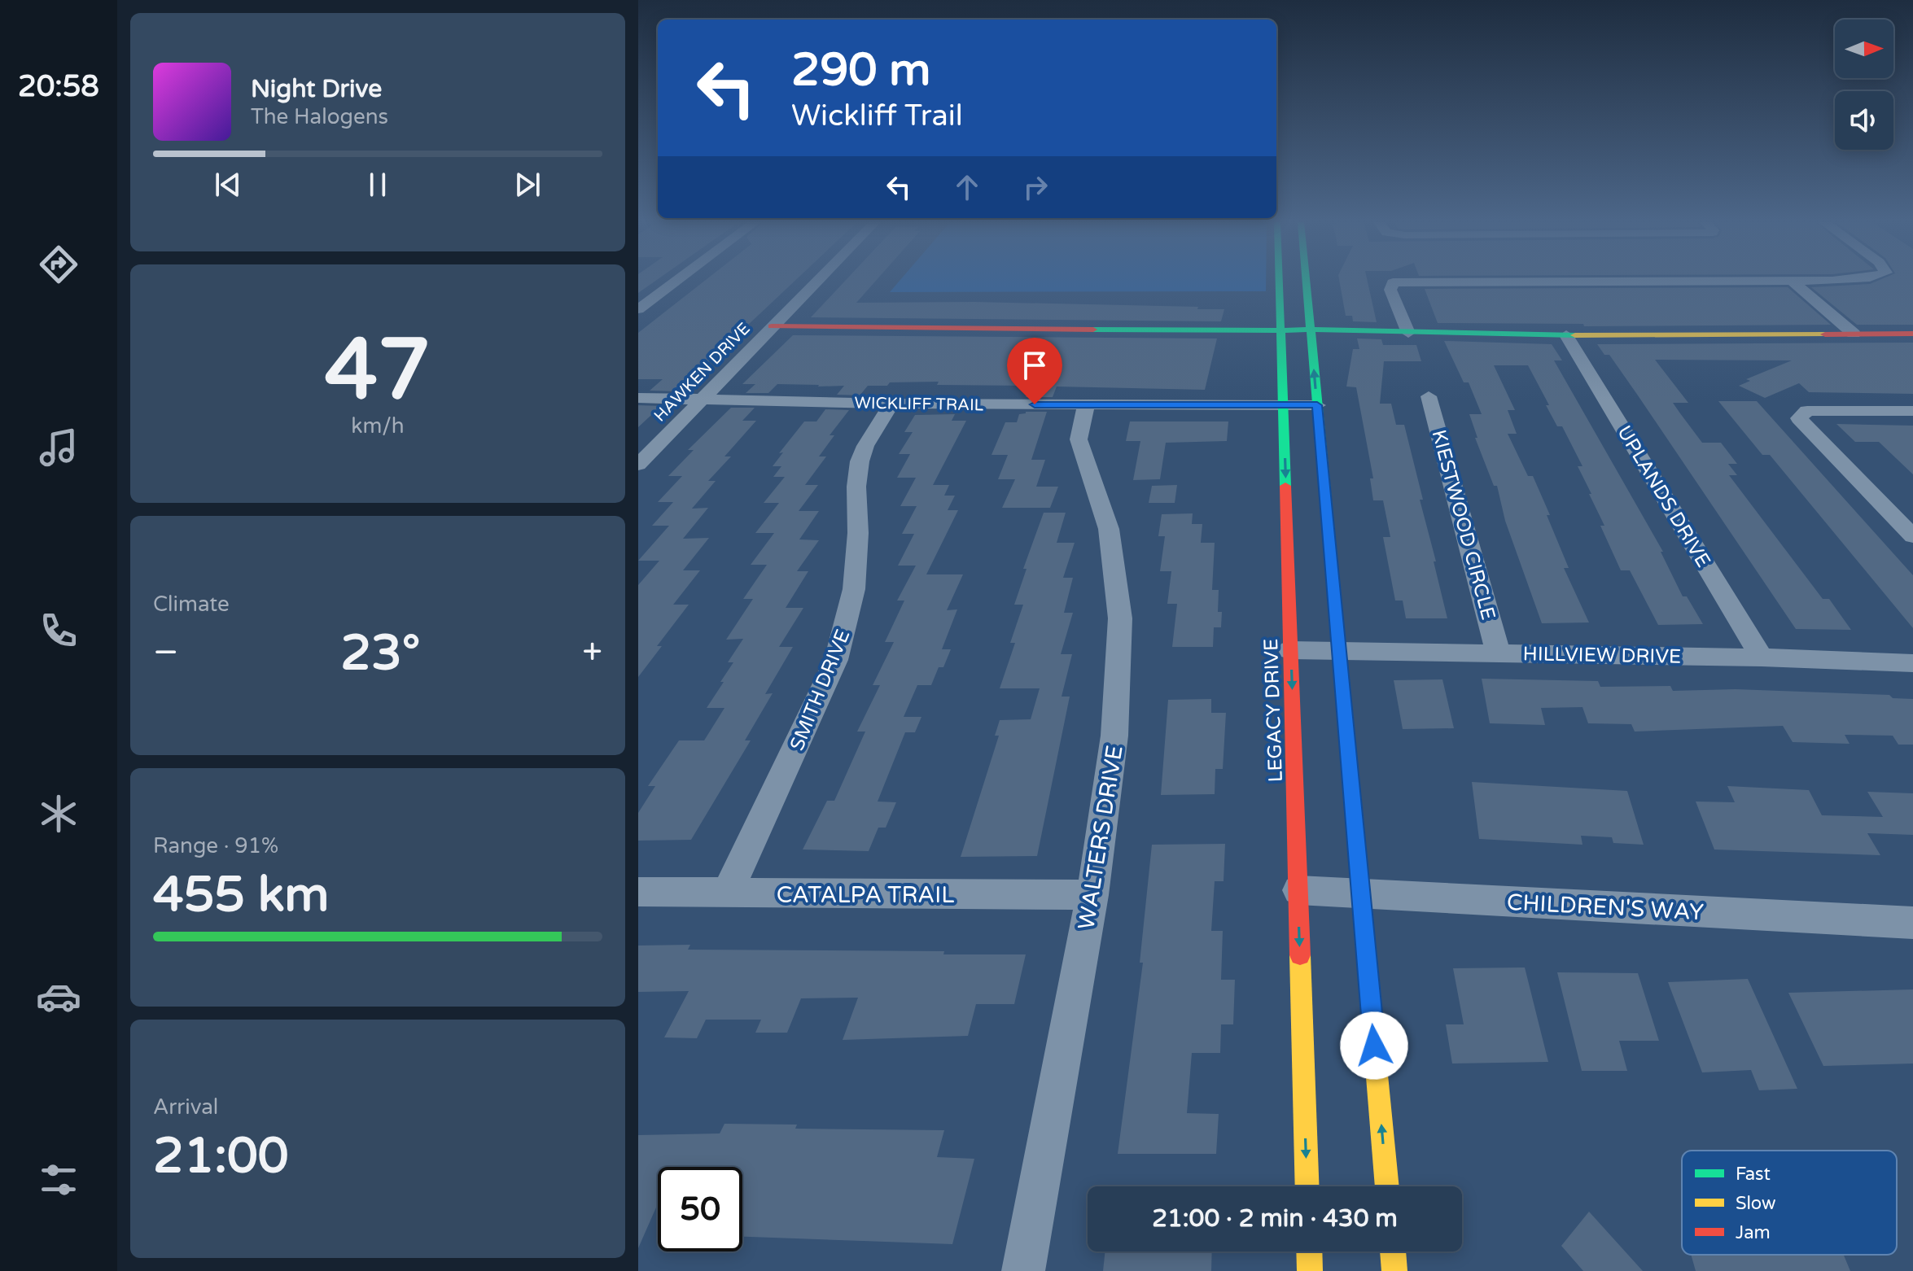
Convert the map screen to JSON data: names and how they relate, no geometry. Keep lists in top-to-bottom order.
{
  "streets": {
    "main road": ["LEGACY DRIVE"],
    "street": [
      "HAWKEN DRIVE",
      "WICKLIFF TRAIL",
      "UPLANDS DRIVE",
      "KIESTWOOD CIRCLE",
      "HILLVIEW DRIVE",
      "SMITH DRIVE",
      "WALTERS DRIVE",
      "CATALPA TRAIL",
      "CHILDREN'S WAY"
    ]
  },
  "crossings": [
    ["HAWKEN DRIVE", "WICKLIFF TRAIL"],
    ["WICKLIFF TRAIL", "SMITH DRIVE"],
    ["WICKLIFF TRAIL", "LEGACY DRIVE"],
    ["WICKLIFF TRAIL", "WALTERS DRIVE"],
    ["UPLANDS DRIVE", "HILLVIEW DRIVE"],
    ["KIESTWOOD CIRCLE", "HILLVIEW DRIVE"],
    ["HILLVIEW DRIVE", "LEGACY DRIVE"],
    ["SMITH DRIVE", "CATALPA TRAIL"],
    ["LEGACY DRIVE", "CHILDREN'S WAY"],
    ["WALTERS DRIVE", "CATALPA TRAIL"]
  ],
  "legend": ["Fast", "Slow", "Jam"],
  "north": "right",
  "page": {
    "tabs": "20:58",
    "turn": ["290 m", "Wickliff Trail"],
    "song": ["Night Drive", "The Halogens"],
    "tile": [
      ["47", "km/h"],
      "Climate",
      ["Range · 91%", "455 km"],
      ["Arrival", "21:00"]
    ],
    "heat": ["−", "23°", "+"],
    "limit": "50",
    "trip": "21:00 · 2 min · 430 m"
  }
}
